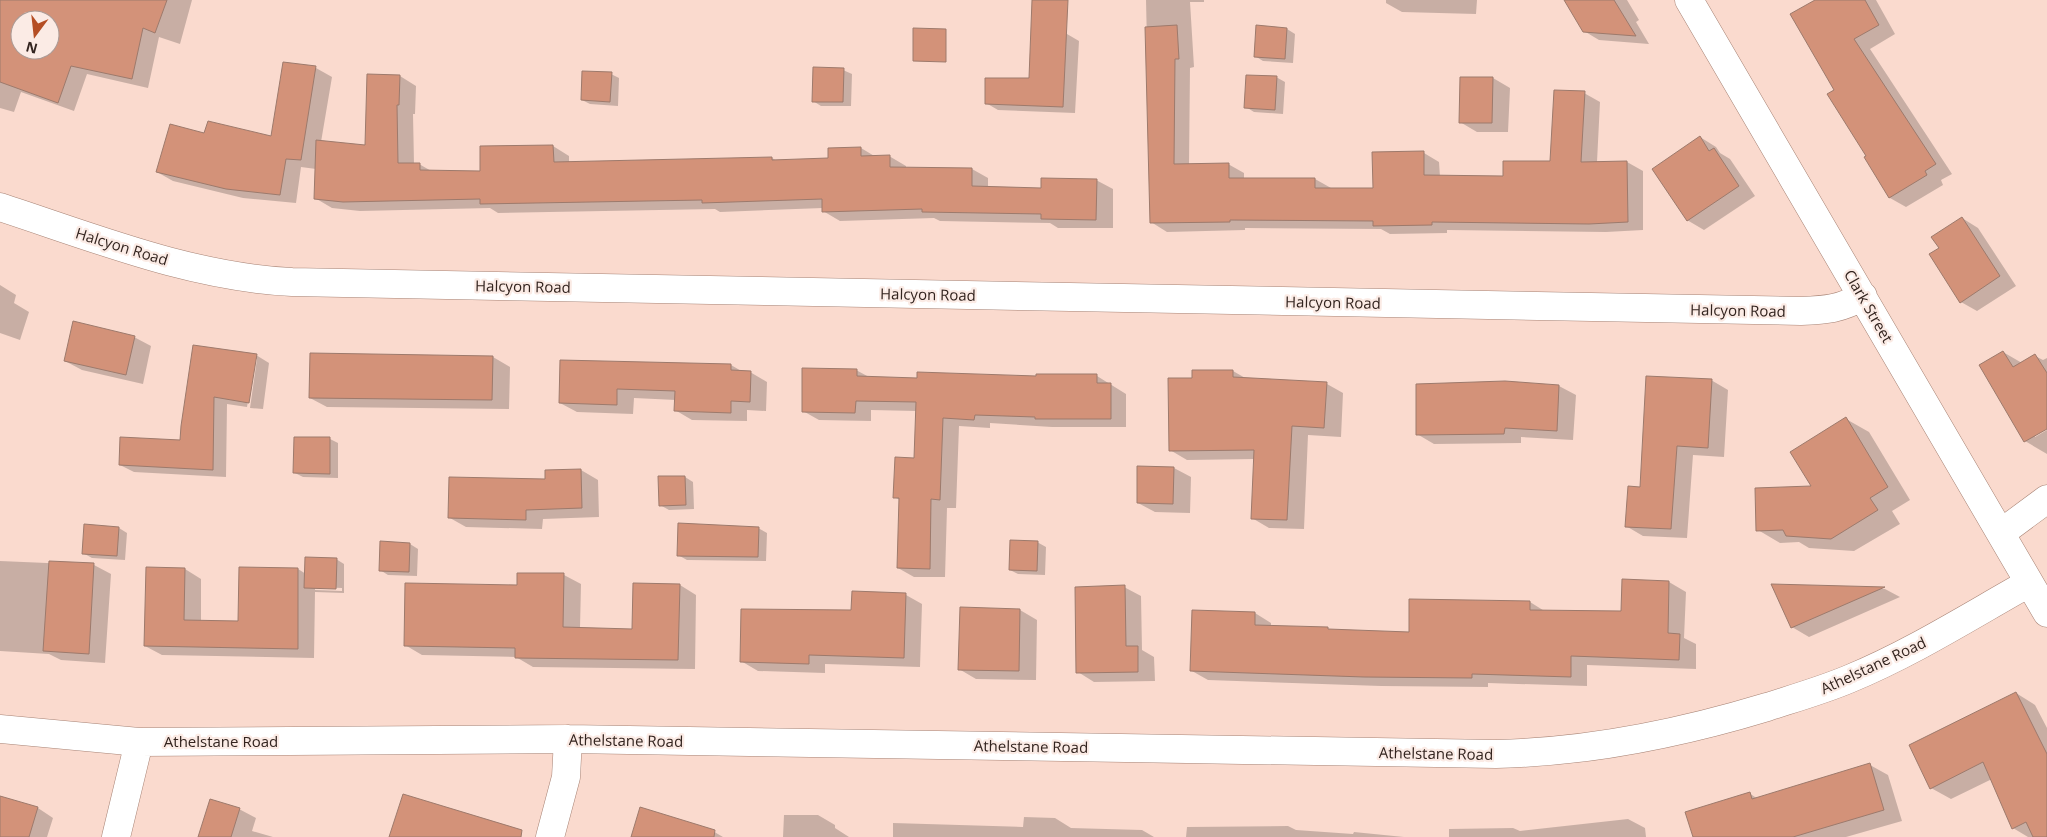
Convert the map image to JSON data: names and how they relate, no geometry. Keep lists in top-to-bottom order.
{
  "streets": {
    "street": ["Halcyon Road", "Clark Street", "Athelstane Road"]
  },
  "crossings": [
    ["Halcyon Road", "Clark Street"],
    ["Clark Street", "Athelstane Road"]
  ],
  "north": "bottom"
}
